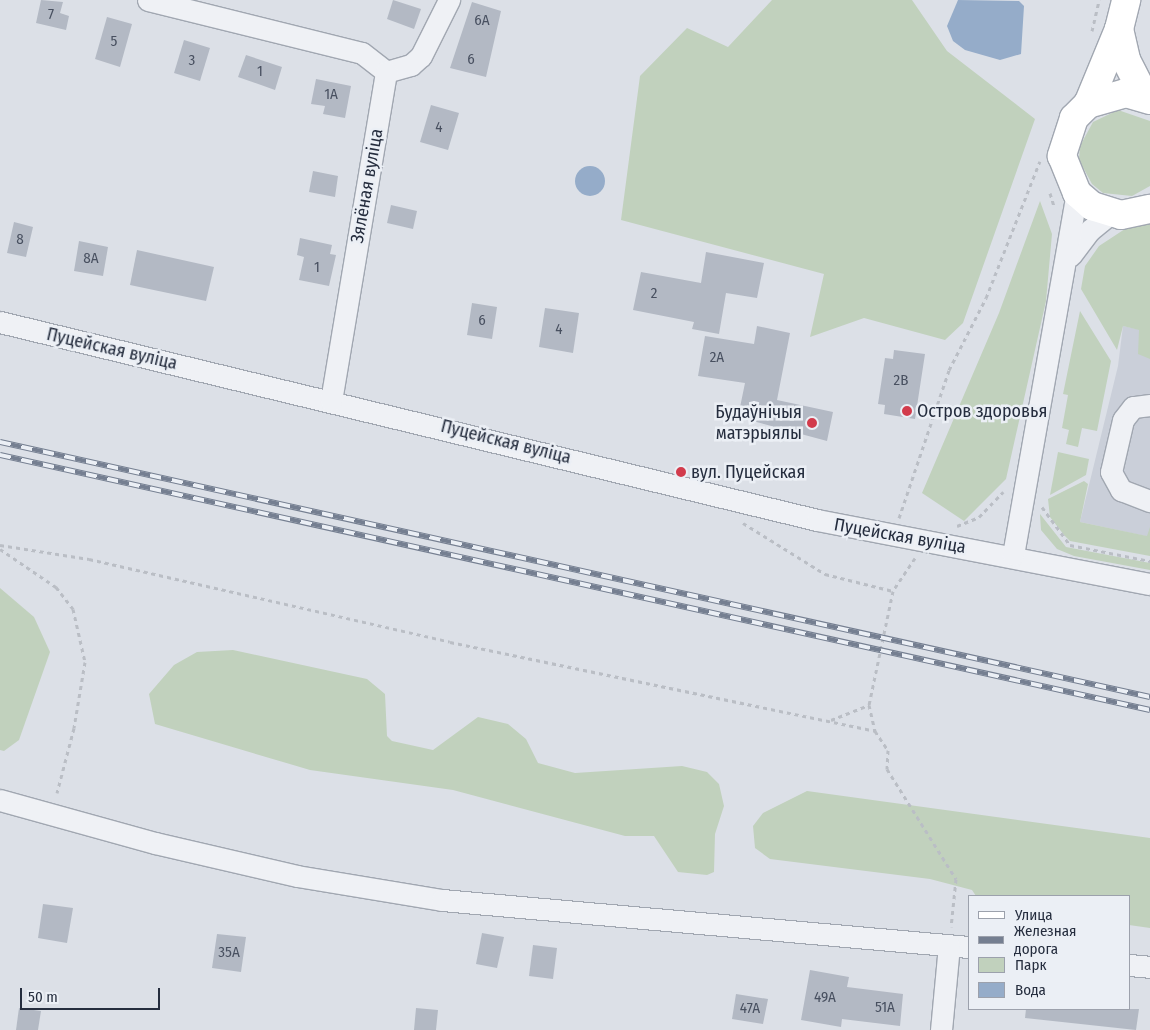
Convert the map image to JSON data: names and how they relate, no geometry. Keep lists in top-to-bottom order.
{
  "streets": {
    "street": ["Зялёная вуліца", "Пуцейская вуліца"]
  },
  "crossings": [
    ["Зялёная вуліца", "Пуцейская вуліца"]
  ],
  "places": ["Остров здоровья", "Будаўнічыя матэрыялы", "вул. Пуцейская"],
  "house_numbers": [
    "7",
    "6А",
    "5",
    "6",
    "3",
    "1",
    "1А",
    "4",
    "8",
    "8А",
    "1",
    "2",
    "6",
    "4",
    "2А",
    "2В",
    "35А",
    "49А",
    "51А",
    "47А"
  ],
  "legend": [
    "Улица",
    "Железная дорога",
    "Парк",
    "Вода"
  ],
  "scale_bar": "50 m"
}
